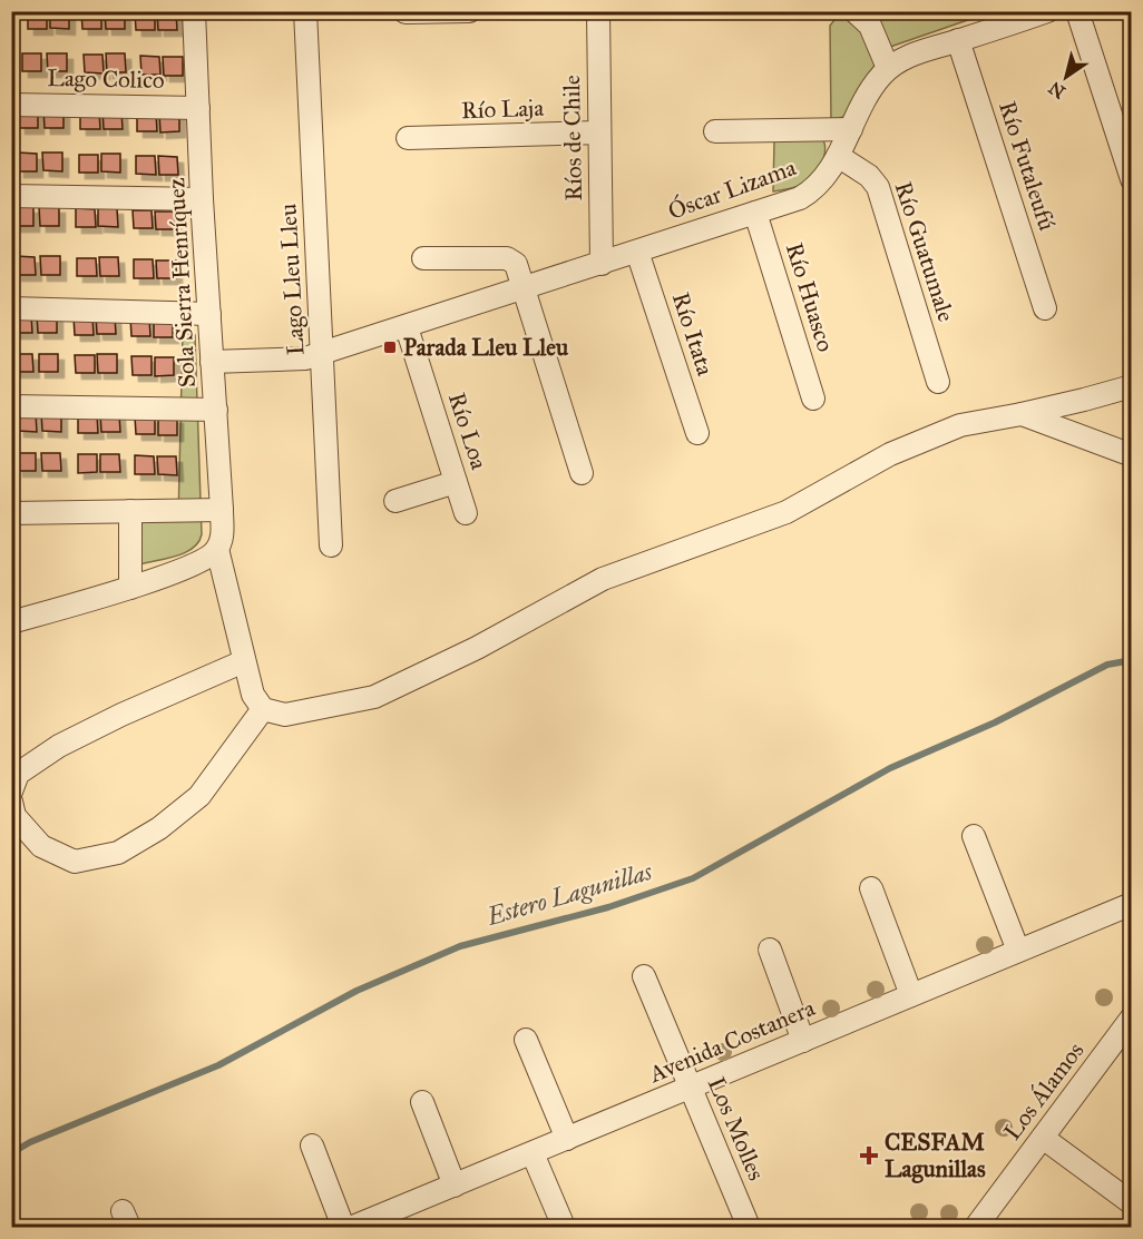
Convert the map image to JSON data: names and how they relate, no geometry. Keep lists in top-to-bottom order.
{
  "streets": {
    "street": [
      "Lago Colico",
      "Río Laja",
      "Ríos de Chile",
      "Río Futaleufú",
      "Óscar Lizama",
      "Río Guatumale",
      "Lago Lleu Lleu",
      "Sola Sierra Henríquez",
      "Río Huasco",
      "Río Itata",
      "Río Loa",
      "Avenida Costanera",
      "Los Álamos",
      "Los Molles"
    ]
  },
  "crossings": [
    ["Lago Colico", "Sola Sierra Henríquez"],
    ["Río Laja", "Ríos de Chile"],
    ["Ríos de Chile", "Óscar Lizama"],
    ["Río Futaleufú", "Óscar Lizama"],
    ["Óscar Lizama", "Río Guatumale"],
    ["Óscar Lizama", "Lago Lleu Lleu"],
    ["Óscar Lizama", "Sola Sierra Henríquez"],
    ["Óscar Lizama", "Río Huasco"],
    ["Óscar Lizama", "Río Itata"],
    ["Óscar Lizama", "Río Loa"],
    ["Avenida Costanera", "Los Molles"]
  ],
  "water": ["Estero Lagunillas"],
  "places": {
    "transit": ["Parada Lleu Lleu"],
    "health": ["CESFAM Lagunillas"]
  },
  "north": "bottom left"
}
